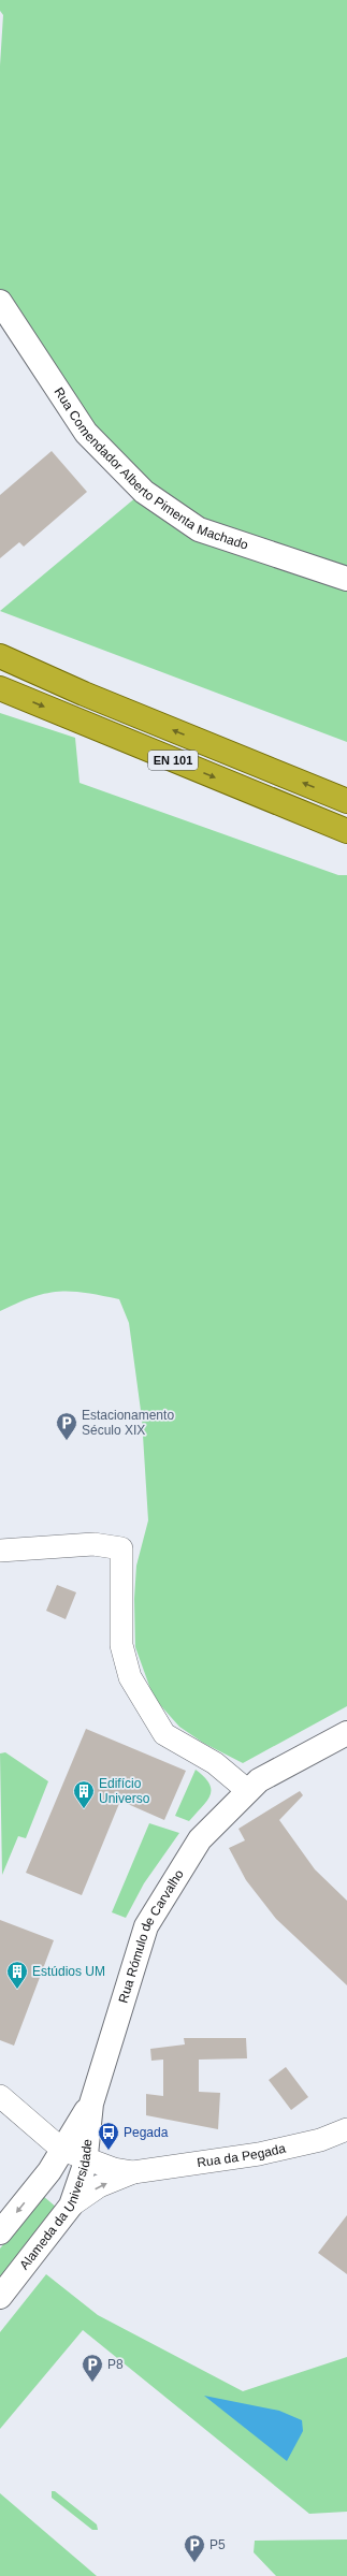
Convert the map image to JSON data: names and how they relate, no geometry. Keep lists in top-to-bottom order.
{
  "streets": {
    "highway": ["EN 101"],
    "street": [
      "Rua Comendador Alberto Pimenta Machado",
      "Rua Rómulo de Carvalho",
      "Rua da Pegada",
      "Alameda da Universidade"
    ]
  },
  "crossings": [
    ["Rua Rómulo de Carvalho", "Alameda da Universidade"]
  ],
  "places": {
    "parking": ["Estacionamento Século XIX", "P8", "P5"],
    "building": ["Edifício Universo", "Estúdios UM"],
    "bus stop": ["Pegada"]
  }
}
